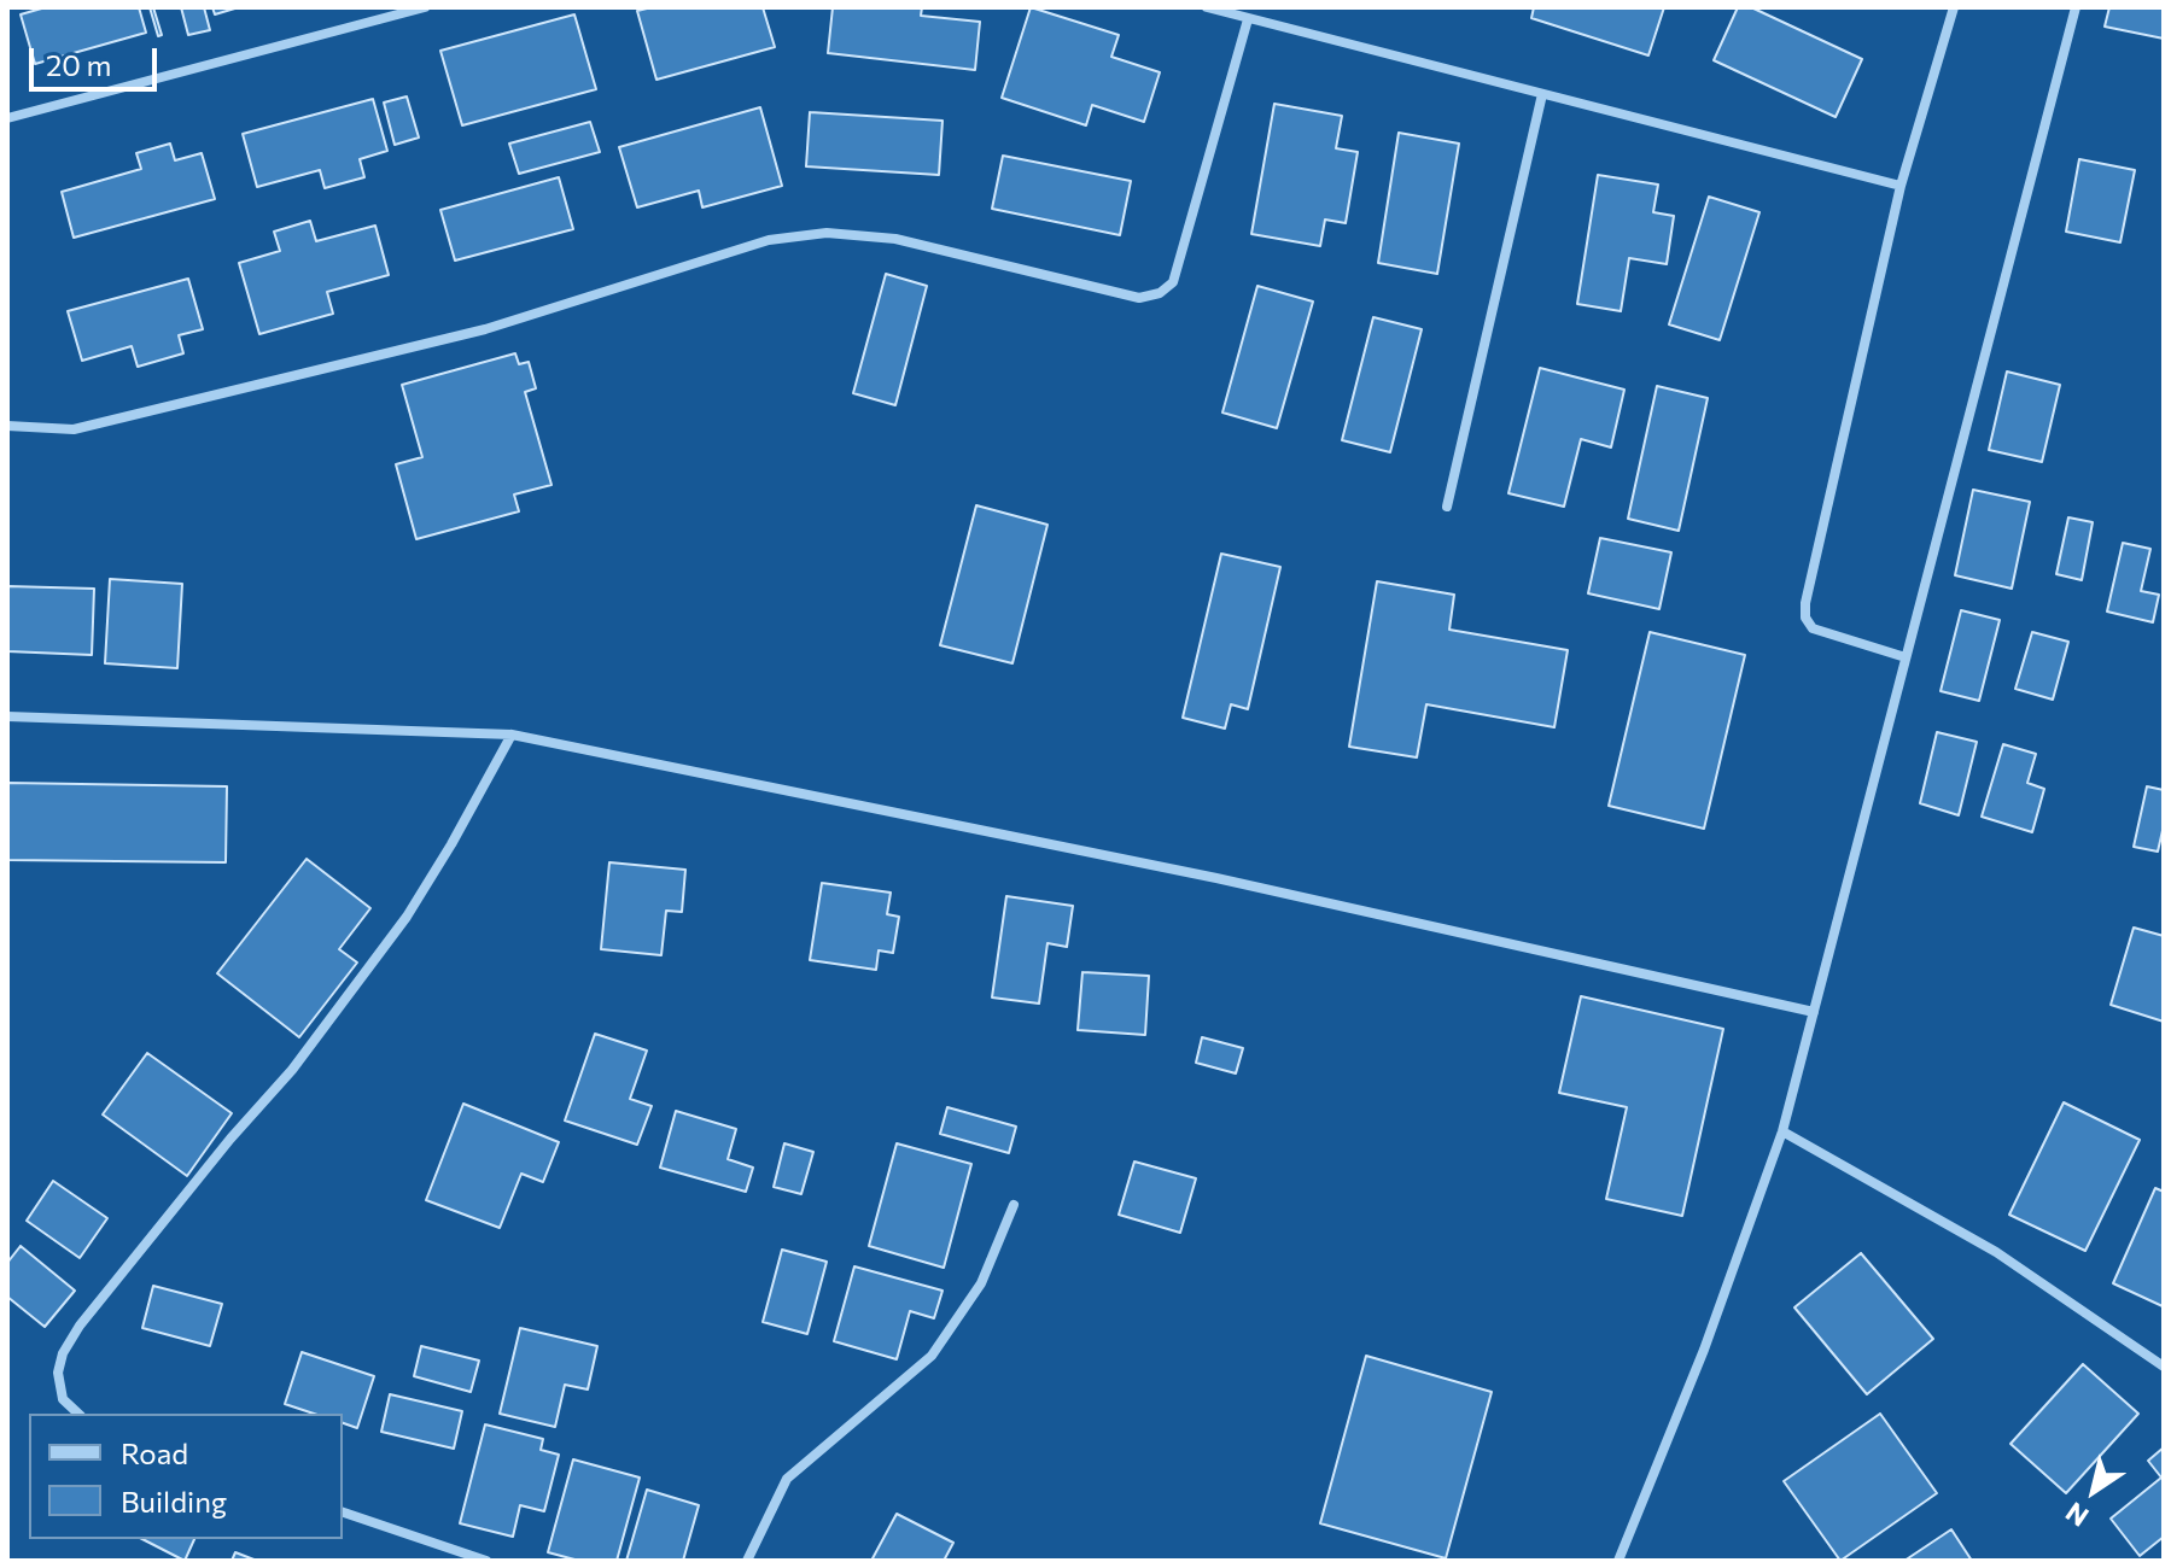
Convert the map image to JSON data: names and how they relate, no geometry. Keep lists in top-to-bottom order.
{
  "legend": ["Road", "Building"],
  "scale_bar": "20 m",
  "north": "bottom left"
}
